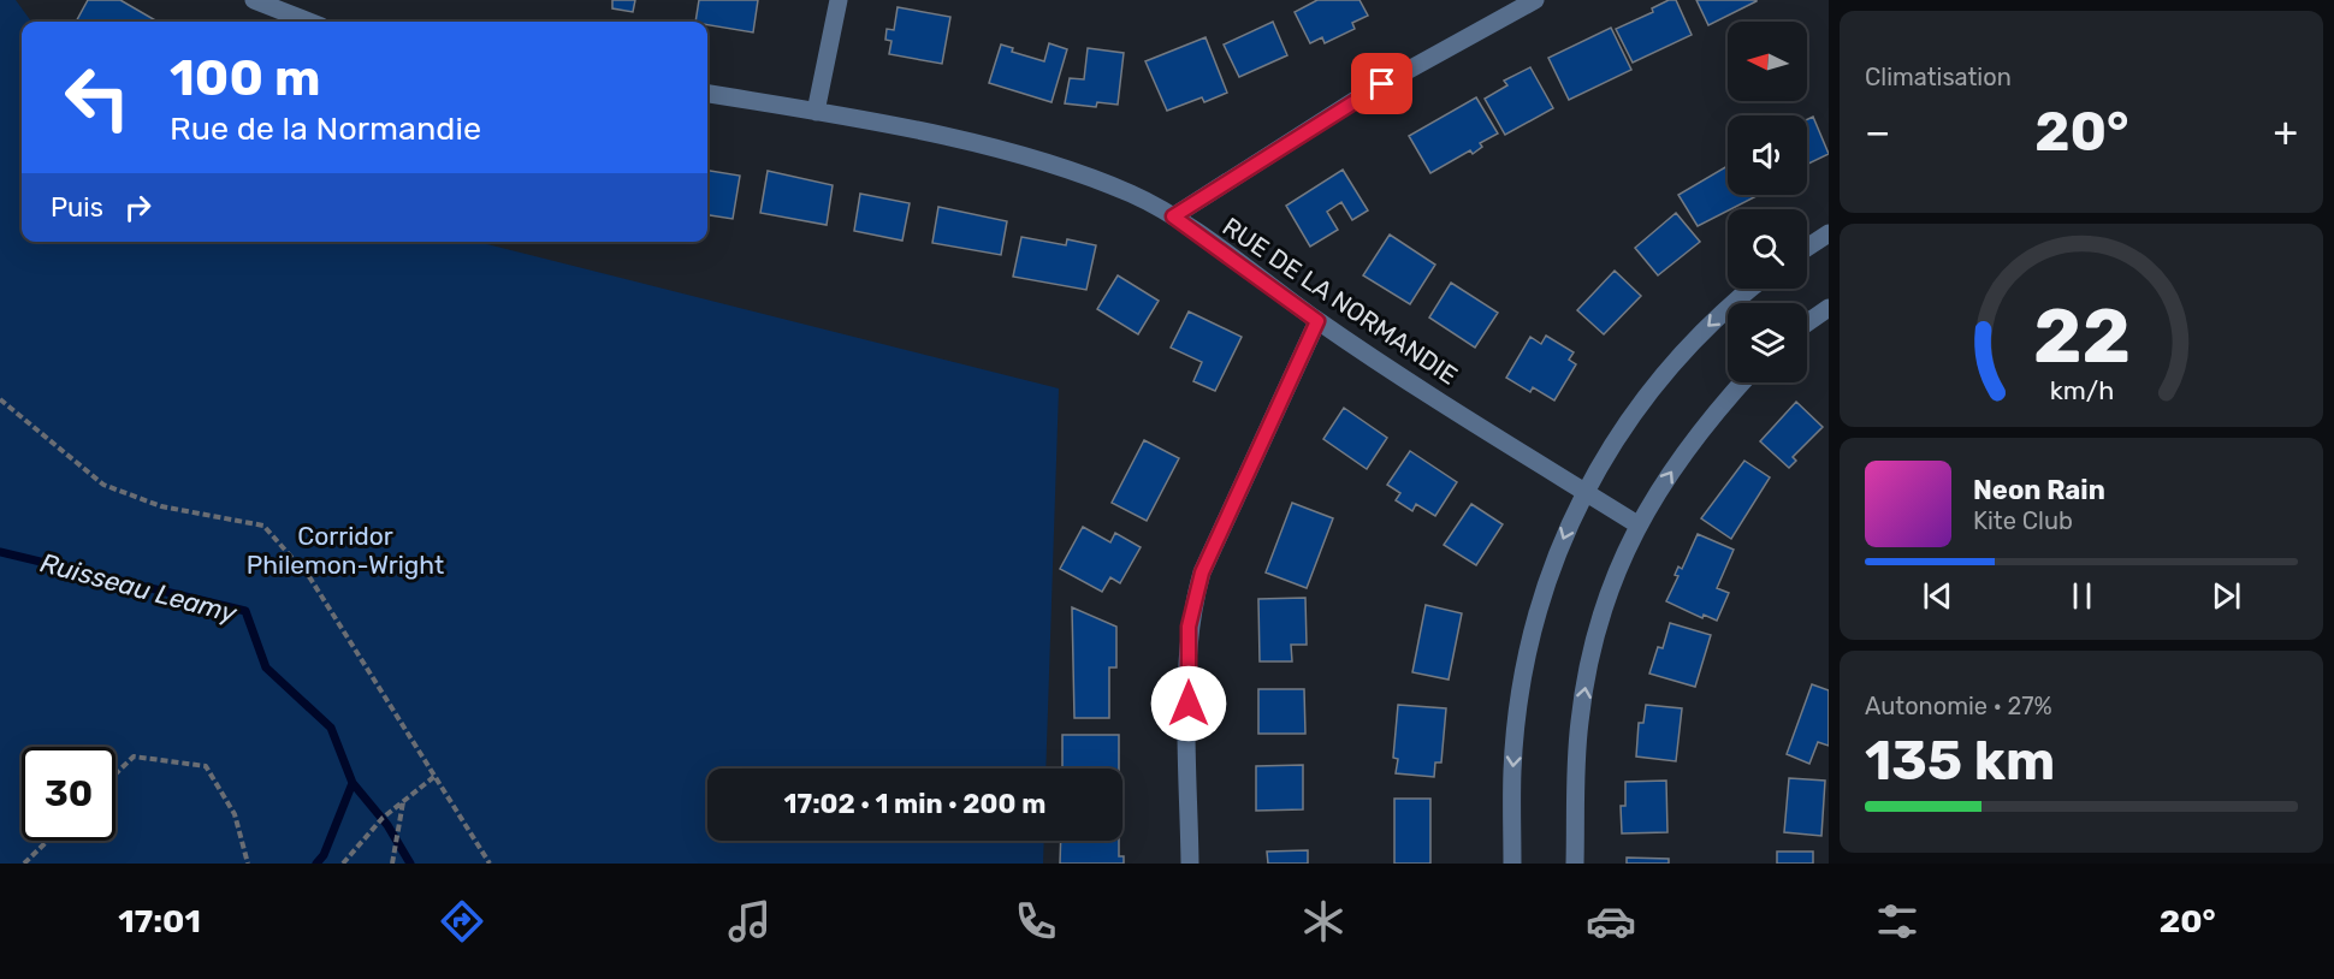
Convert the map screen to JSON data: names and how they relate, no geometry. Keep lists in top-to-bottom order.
{
  "streets": {
    "street": ["RUE DE LA NORMANDIE"]
  },
  "water": ["Ruisseau Leamy"],
  "parks": ["Corridor Philemon-Wright"],
  "north": "left",
  "page": {
    "tile": [
      "Climatisation",
      ["Autonomie · 27%", "135 km"]
    ],
    "turn": ["100 m", "Rue de la Normandie"],
    "heat": ["−", "20°", "+"],
    "then": "Puis",
    "song": ["Neon Rain", "Kite Club"],
    "limit": "30",
    "trip": "17:02 · 1 min · 200 m",
    "tabs": ["17:01", "20°"],
    "gauge": ["22", "km/h"]
  }
}
